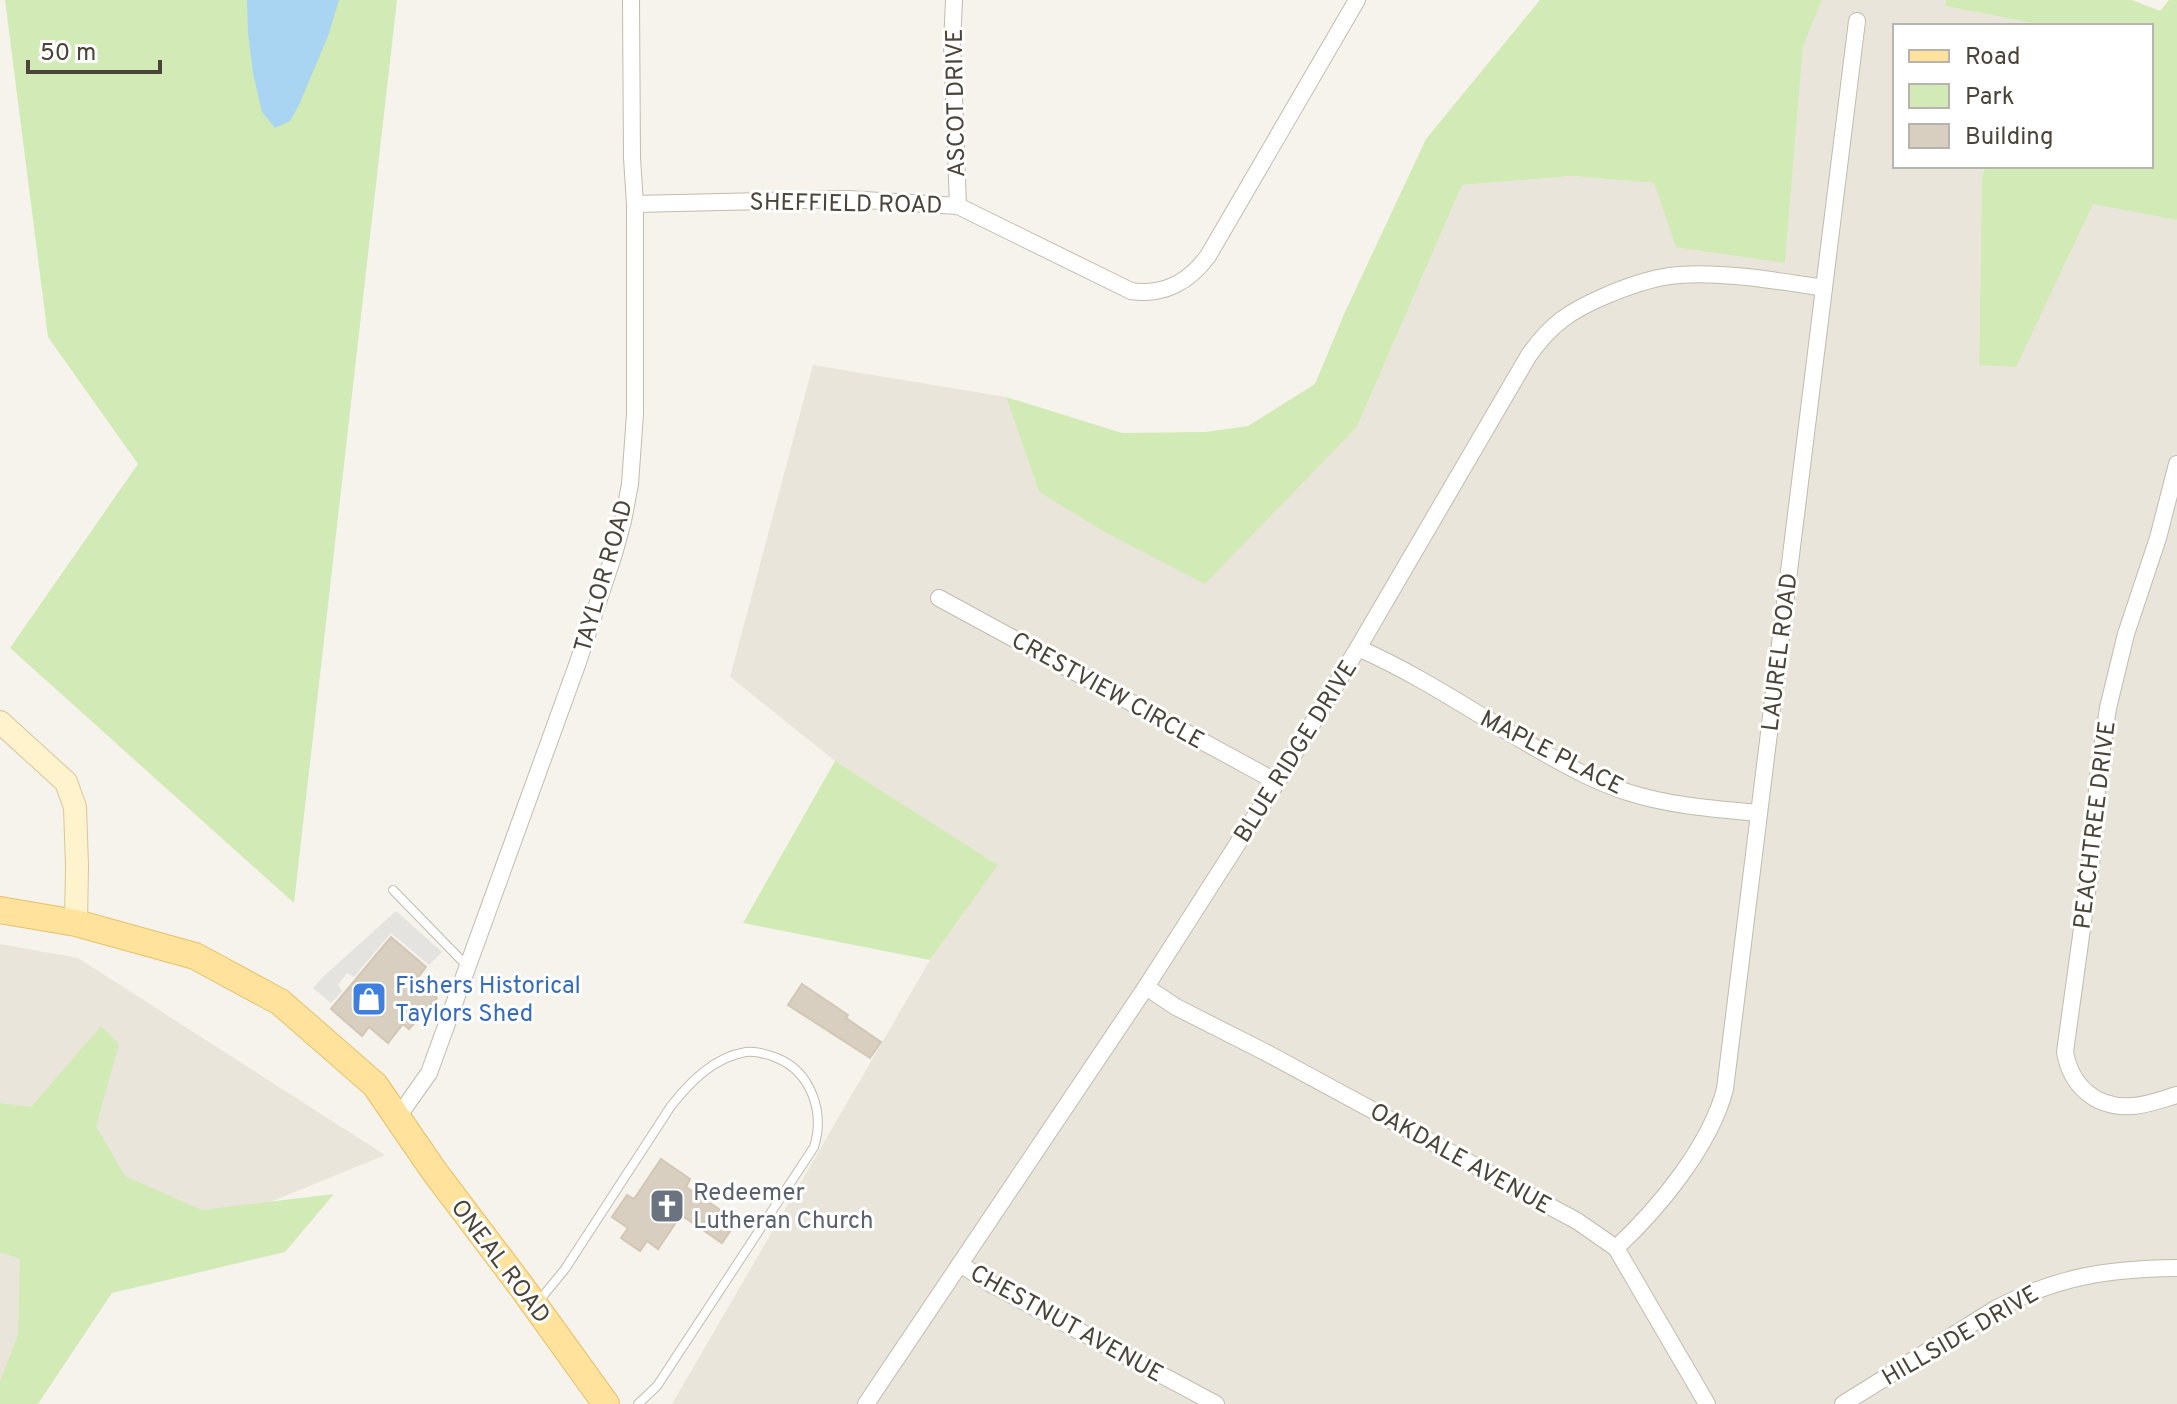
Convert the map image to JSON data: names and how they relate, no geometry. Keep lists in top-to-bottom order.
{
  "streets": {
    "main road": ["ONEAL ROAD"],
    "street": [
      "ASCOT DRIVE",
      "SHEFFIELD ROAD",
      "TAYLOR ROAD",
      "LAUREL ROAD",
      "CRESTVIEW CIRCLE",
      "BLUE RIDGE DRIVE",
      "MAPLE PLACE",
      "PEACHTREE DRIVE",
      "OAKDALE AVENUE",
      "CHESTNUT AVENUE",
      "HILLSIDE DRIVE"
    ]
  },
  "crossings": [
    ["ASCOT DRIVE", "SHEFFIELD ROAD"],
    ["SHEFFIELD ROAD", "TAYLOR ROAD"],
    ["TAYLOR ROAD", "ONEAL ROAD"],
    ["LAUREL ROAD", "BLUE RIDGE DRIVE"],
    ["LAUREL ROAD", "MAPLE PLACE"],
    ["LAUREL ROAD", "OAKDALE AVENUE"],
    ["CRESTVIEW CIRCLE", "BLUE RIDGE DRIVE"],
    ["BLUE RIDGE DRIVE", "MAPLE PLACE"],
    ["BLUE RIDGE DRIVE", "OAKDALE AVENUE"],
    ["BLUE RIDGE DRIVE", "CHESTNUT AVENUE"]
  ],
  "places": {
    "shop": ["Fishers Historical Taylors Shed"],
    "church": ["Redeemer Lutheran Church"]
  },
  "legend": ["Road", "Park", "Building"],
  "scale_bar": "50 m"
}
